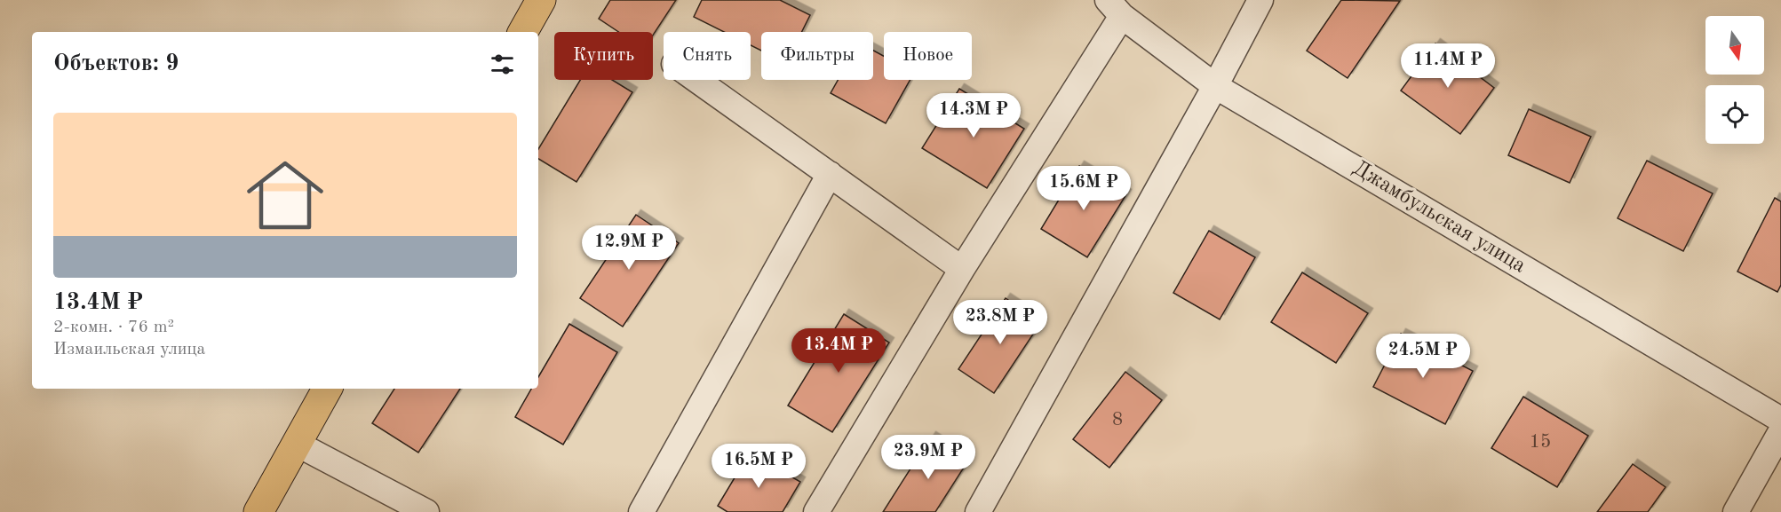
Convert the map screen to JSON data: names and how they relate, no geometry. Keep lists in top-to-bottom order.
{
  "streets": {
    "street": ["Джамбульская улица"]
  },
  "house_numbers": ["8", "15"],
  "north": "bottom",
  "page": {
    "chip": [
      "Купить",
      "Снять",
      "Фильтры",
      "Новое"
    ],
    "heading": "Объектов: 9",
    "price": [
      "11.4M ₽",
      "14.3M ₽",
      "15.6M ₽",
      "12.9M ₽",
      "23.8M ₽",
      "13.4M ₽",
      "24.5M ₽",
      "23.9M ₽",
      "16.5M ₽"
    ],
    "list": [
      {
        "name": "13.4M ₽",
        "note": "2-комн. · 76 m² · Измаильская улица"
      }
    ]
  }
}
